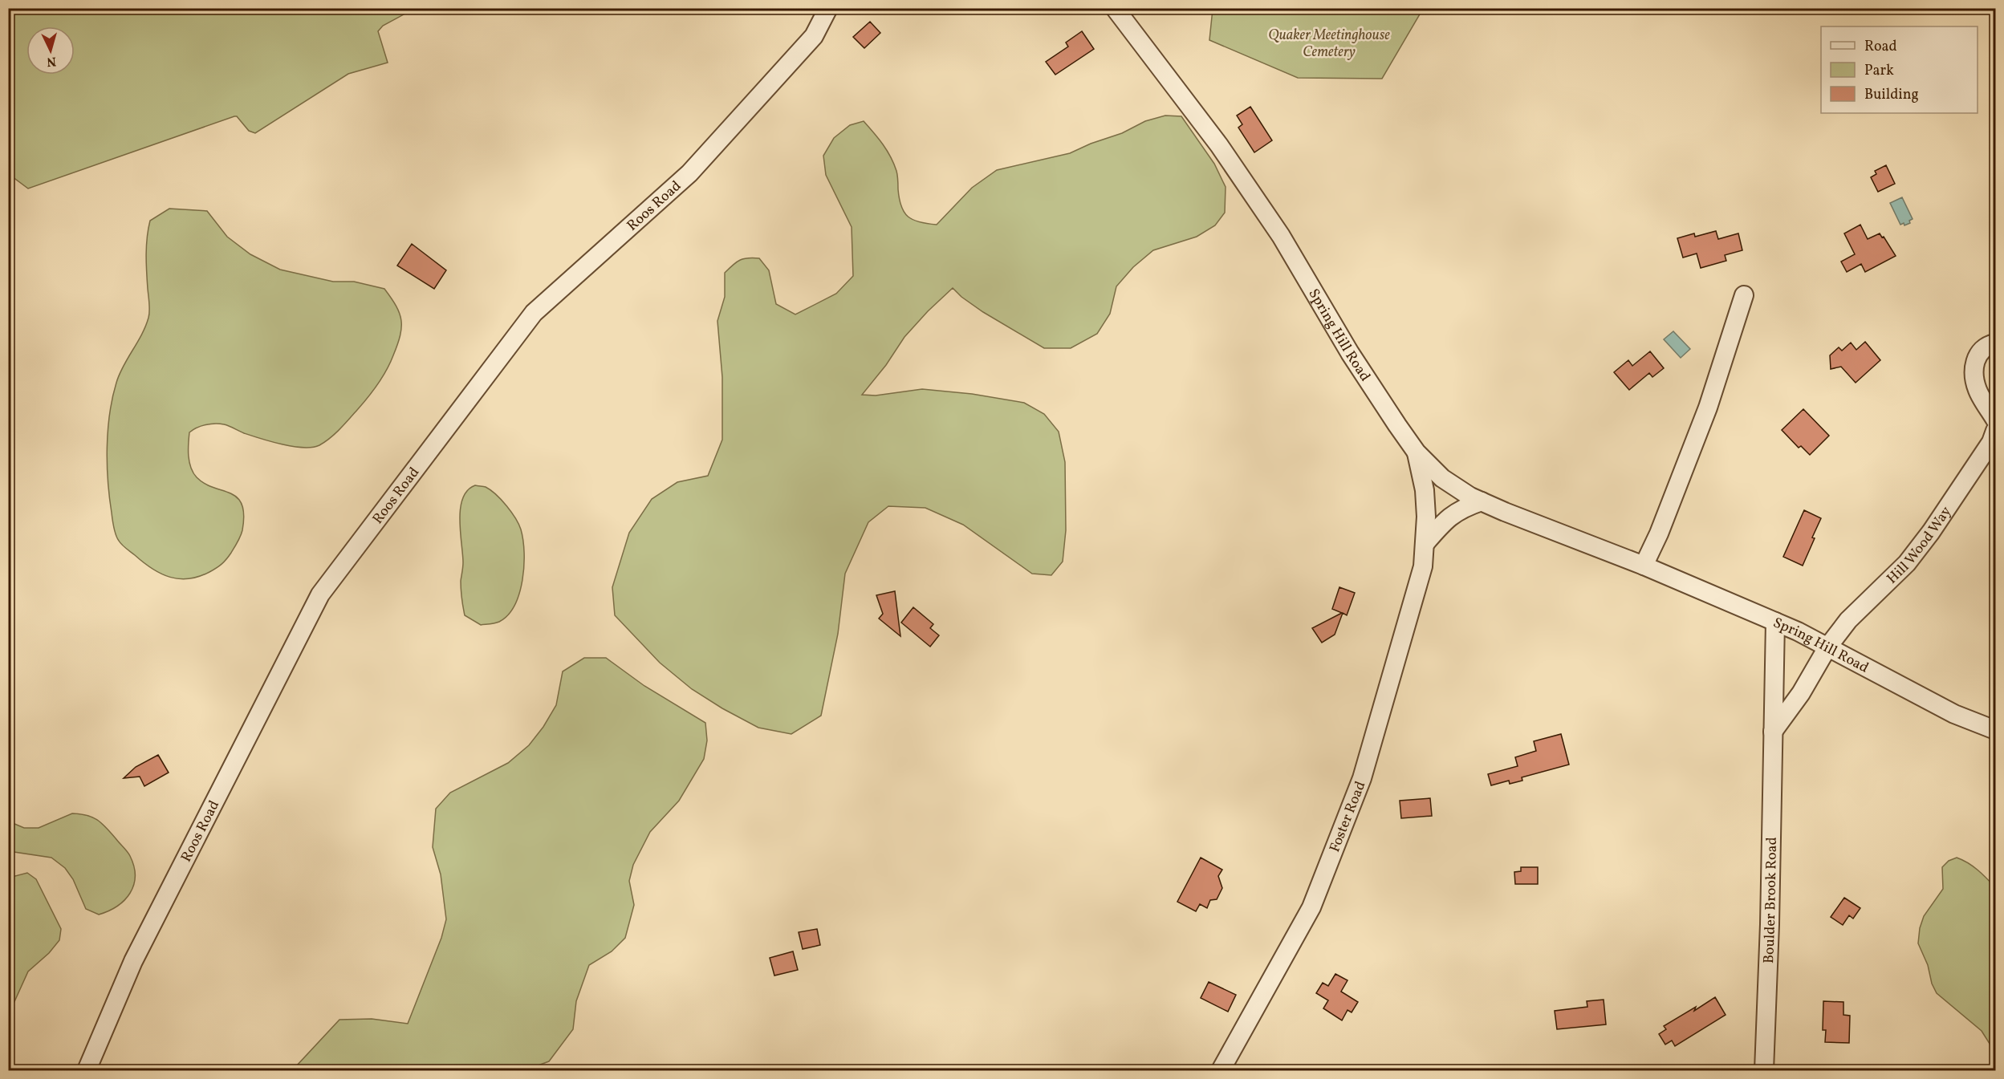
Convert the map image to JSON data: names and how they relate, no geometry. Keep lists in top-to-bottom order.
{
  "streets": {
    "street": [
      "Roos Road",
      "Spring Hill Road",
      "Hill Wood Way",
      "Foster Road",
      "Boulder Brook Road"
    ]
  },
  "crossings": [
    ["Spring Hill Road", "Hill Wood Way"],
    ["Spring Hill Road", "Foster Road"],
    ["Spring Hill Road", "Boulder Brook Road"]
  ],
  "parks": ["Quaker Meetinghouse Cemetery"],
  "legend": ["Road", "Park", "Building"],
  "north": "bottom"
}
